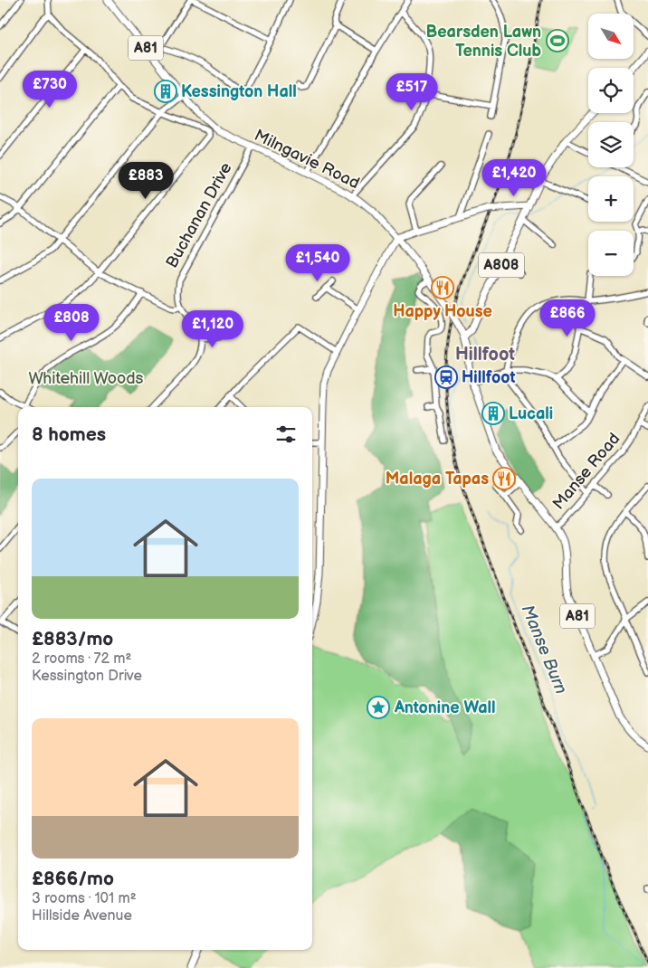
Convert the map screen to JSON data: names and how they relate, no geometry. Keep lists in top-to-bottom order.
{
  "streets": {
    "main road": ["A81", "Milngavie Road", "A808"],
    "street": ["Buchanan Drive", "Manse Road"]
  },
  "crossings": [
    ["Milngavie Road", "Buchanan Drive"],
    ["Milngavie Road", "A808"],
    ["Milngavie Road", "Manse Road"]
  ],
  "districts": ["Hillfoot"],
  "water": ["Manse Burn"],
  "parks": ["Whitehill Woods"],
  "places": {
    "sports": ["Bearsden Lawn Tennis Club"],
    "building": ["Kessington Hall", "Lucali"],
    "restaurant": ["Happy House", "Malaga Tapas"],
    "station": ["Hillfoot"],
    "place": ["Antonine Wall"]
  },
  "north": "bottom right",
  "page": {
    "map_buttons": ["+", "−"],
    "price": [
      "£730",
      "£517",
      "£1,420",
      "£883",
      "£1,540",
      "£866",
      "£808",
      "£1,120"
    ],
    "heading": "8 homes",
    "list": [
      {
        "name": "£883/mo",
        "note": "2 rooms · 72 m² · Kessington Drive"
      },
      {
        "name": "£866/mo",
        "note": "3 rooms · 101 m² · Hillside Avenue"
      }
    ]
  }
}
